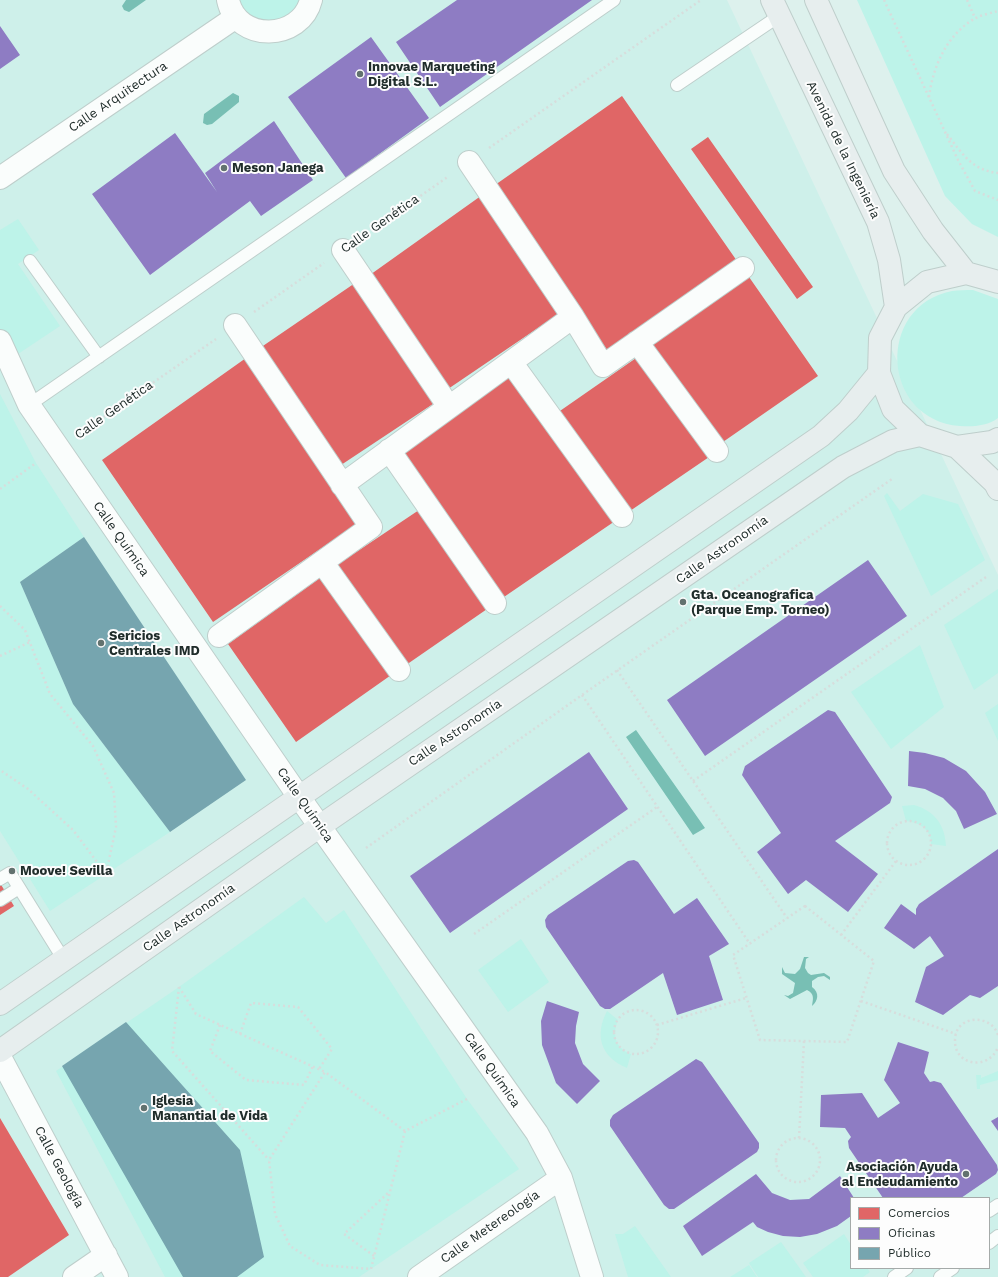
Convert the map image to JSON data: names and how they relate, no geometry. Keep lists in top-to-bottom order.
{
  "streets": {
    "street": [
      "Calle Arquitectura",
      "Avenida de la Ingeniería",
      "Calle Química",
      "Calle Astronomía",
      "Calle Geología",
      "Calle Metereología"
    ],
    "path": ["Calle Genética"]
  },
  "crossings": [
    ["Calle Genética", "Calle Química"],
    ["Calle Química", "Calle Astronomía"],
    ["Calle Química", "Calle Metereología"]
  ],
  "places": [
    "Innovae Marqueting Digital S.L.",
    "Meson Janega",
    "Gta. Oceanografica (Parque Emp. Torneo)",
    "Sericios Centrales IMD",
    "Moove! Sevilla",
    "Iglesia Manantial de Vida",
    "Asociación Ayuda al Endeudamiento"
  ],
  "legend": ["Comercios", "Oficinas", "Público"]
}
